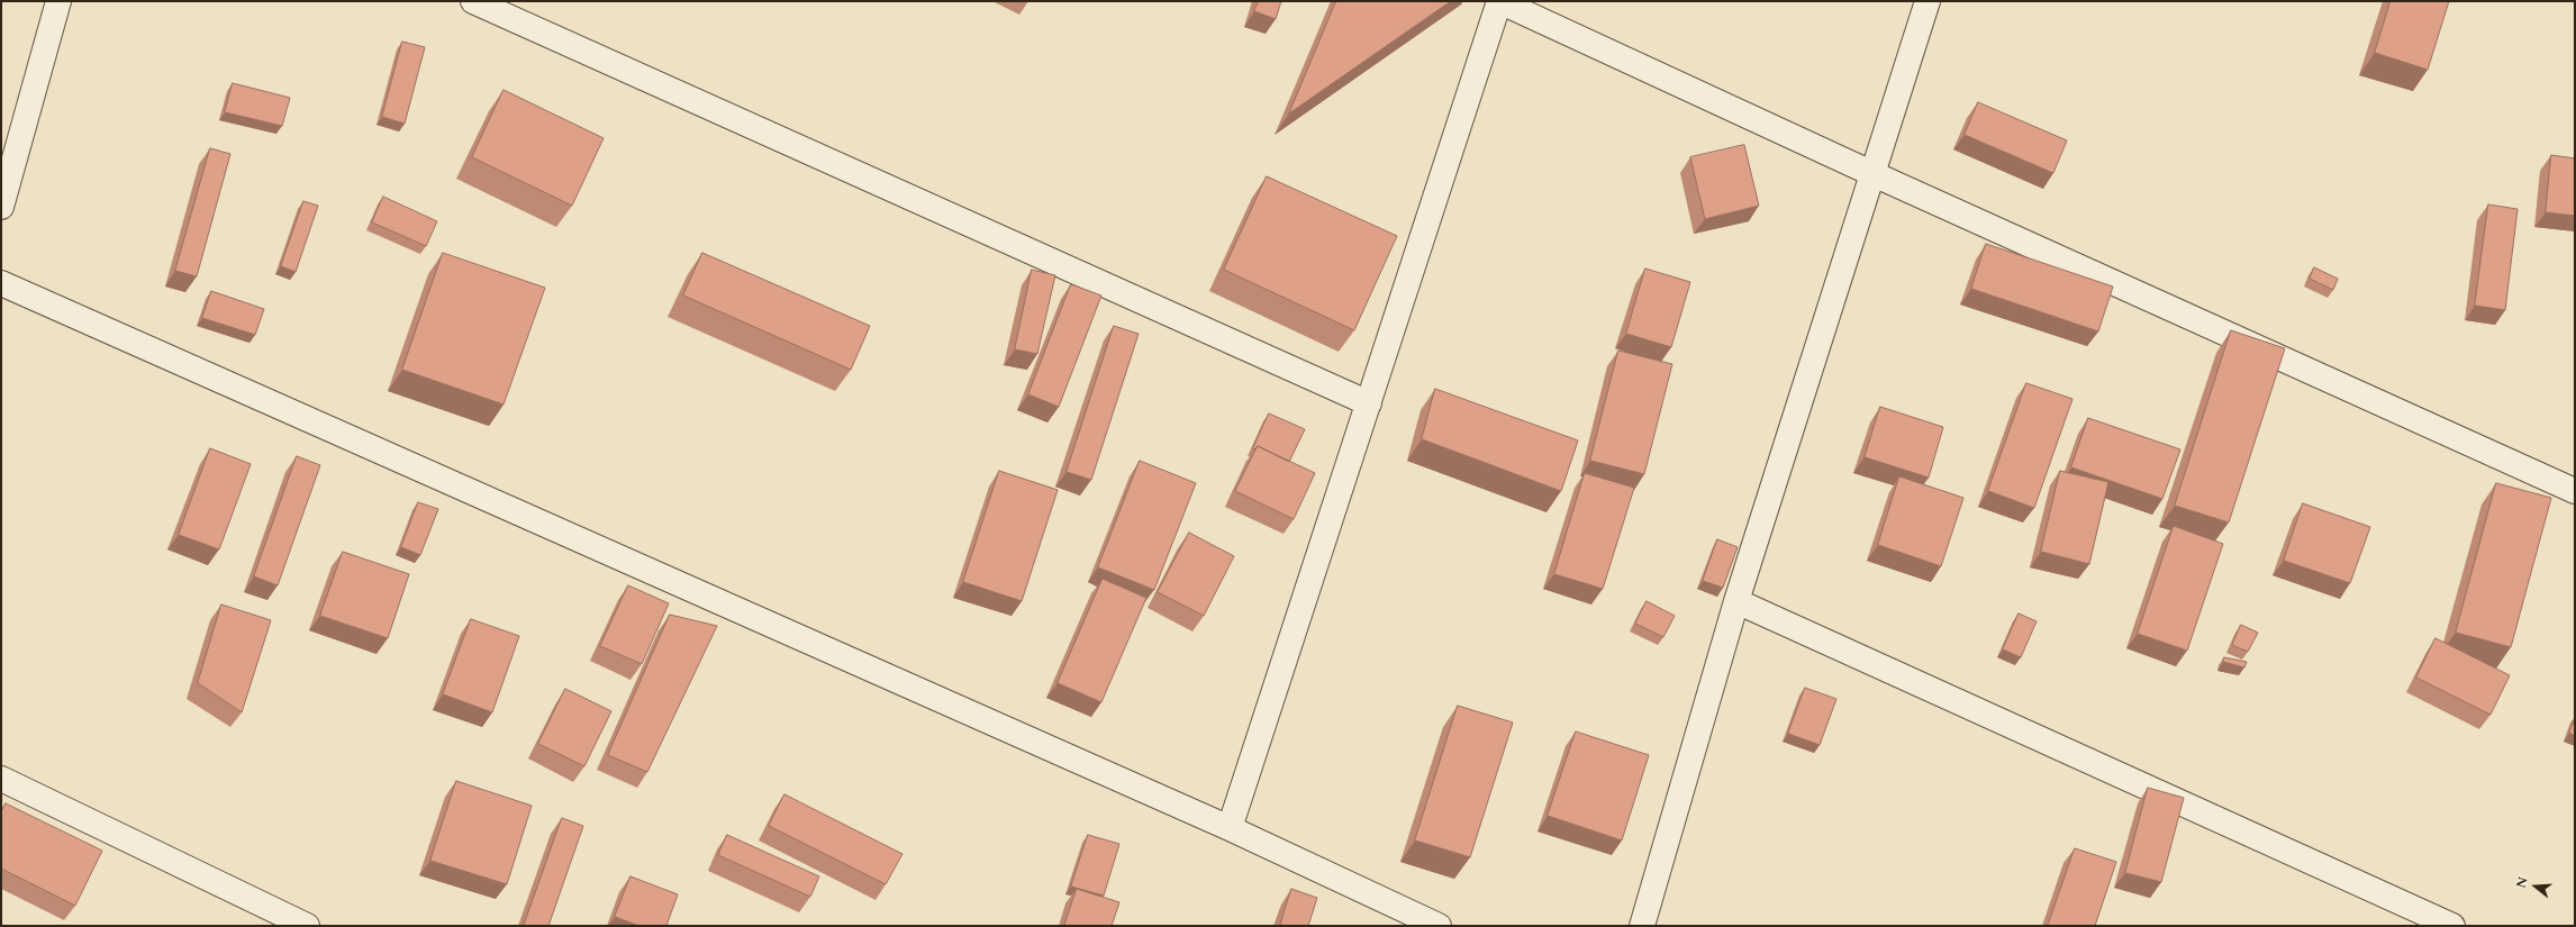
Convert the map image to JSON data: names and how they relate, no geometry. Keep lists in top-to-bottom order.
{
  "north": "left"
}
